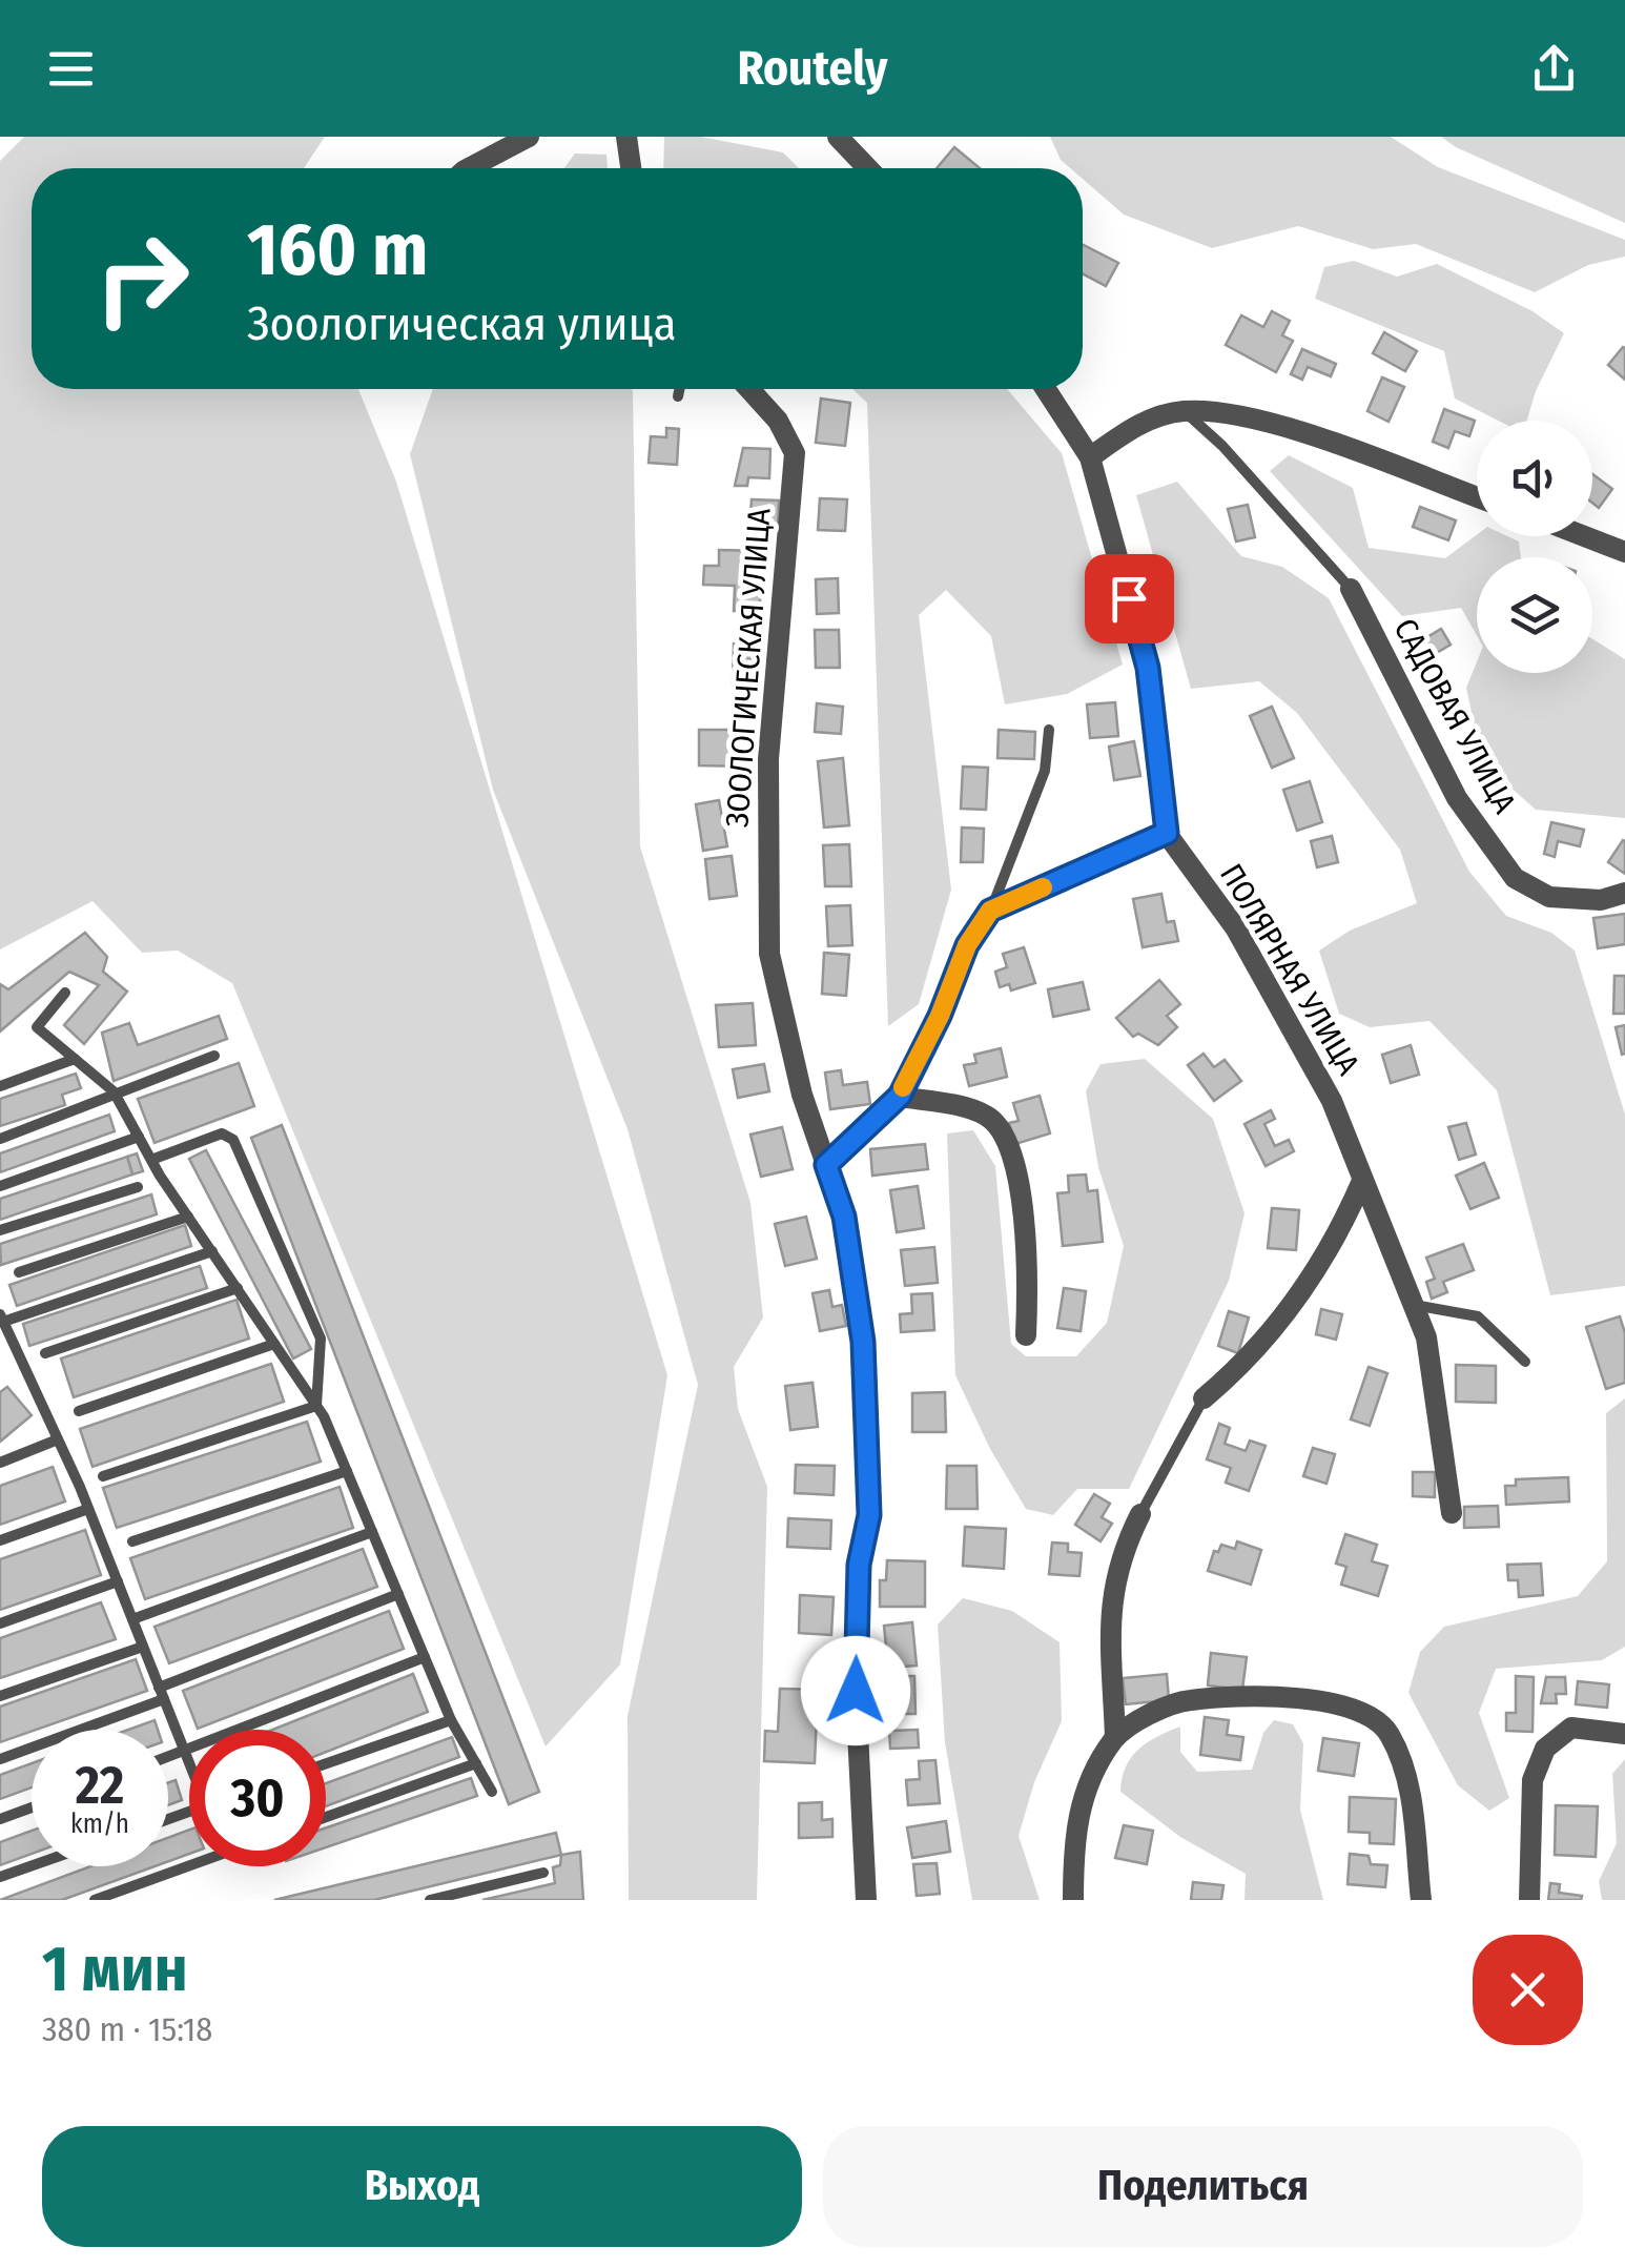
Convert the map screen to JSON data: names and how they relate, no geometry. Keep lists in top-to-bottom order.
{
  "streets": {
    "street": ["ЗООЛОГИЧЕСКАЯ УЛИЦА", "САДОВАЯ УЛИЦА", "ПОЛЯРНАЯ УЛИЦА"]
  },
  "page": {
    "header": "Routely",
    "turn": ["160 m", "Зоологическая улица"],
    "speed": "22 km/h",
    "limit": "30",
    "heading": ["1 мин", "380 m · 15:18"],
    "buttons": ["Выход", "Поделиться"]
  }
}
